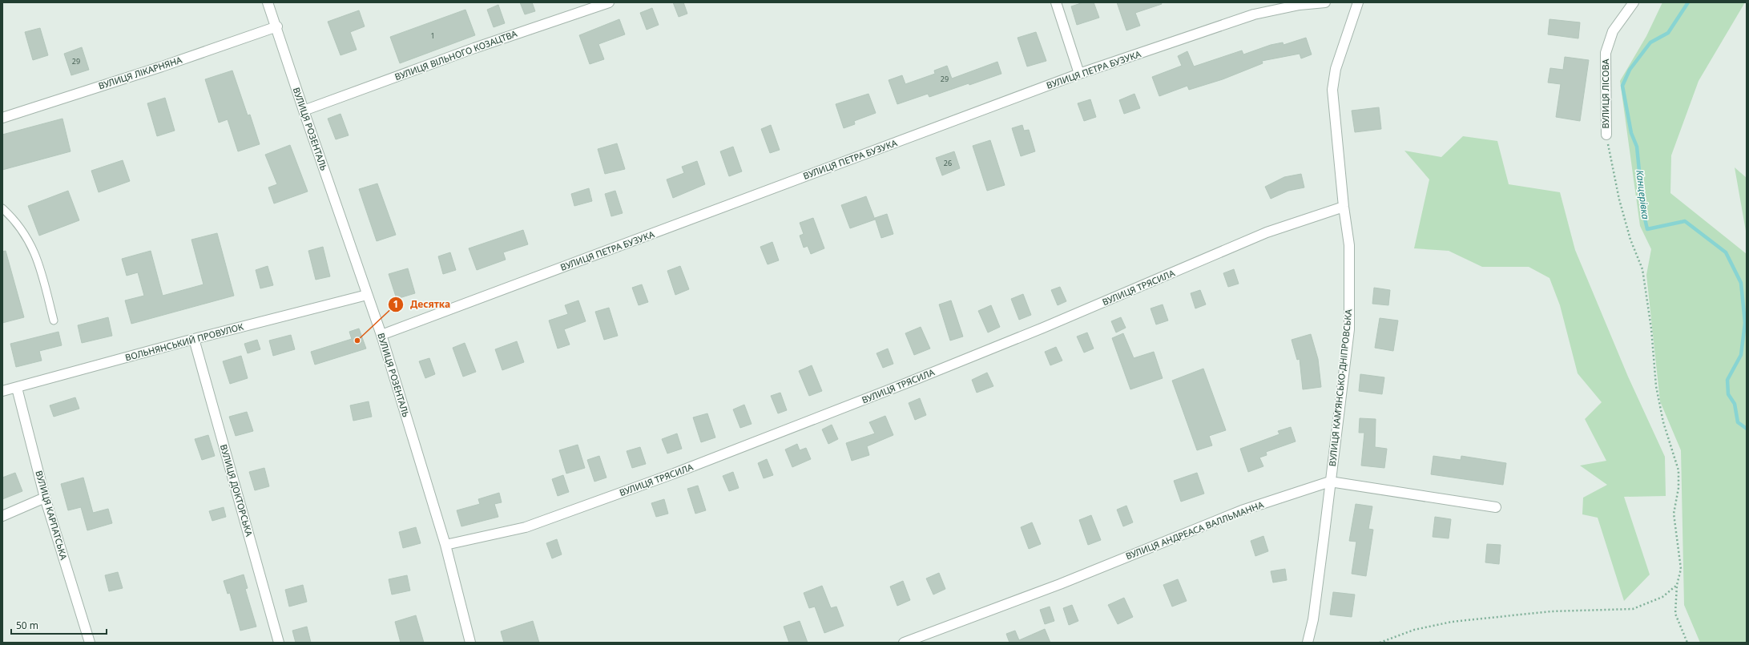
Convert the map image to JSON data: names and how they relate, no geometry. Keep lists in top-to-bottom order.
{
  "streets": {
    "street": [
      "ВУЛИЦЯ ВІЛЬНОГО КОЗАЦТВА",
      "ВУЛИЦЯ ПЕТРА БУЗУКА",
      "ВУЛИЦЯ ЛІКАРНЯНА",
      "ВУЛИЦЯ ЛІСОВА",
      "ВУЛИЦЯ РОЗЕНТАЛЬ",
      "ВУЛИЦЯ ТРЯСИЛА",
      "ВОЛЬНЯНСЬКИЙ ПРОВУЛОК",
      "ВУЛИЦЯ КАМ’ЯНСЬКО-ДНІПРОВСЬКА",
      "ВУЛИЦЯ ДОКТОРСЬКА",
      "ВУЛИЦЯ КАРПАТСЬКА",
      "ВУЛИЦЯ АНДРЕАСА ВАЛЛЬМАННА"
    ]
  },
  "crossings": [
    ["ВУЛИЦЯ ВІЛЬНОГО КОЗАЦТВА", "ВУЛИЦЯ РОЗЕНТАЛЬ"],
    ["ВУЛИЦЯ ПЕТРА БУЗУКА", "ВУЛИЦЯ РОЗЕНТАЛЬ"],
    ["ВУЛИЦЯ ЛІКАРНЯНА", "ВУЛИЦЯ РОЗЕНТАЛЬ"],
    ["ВУЛИЦЯ РОЗЕНТАЛЬ", "ВУЛИЦЯ ТРЯСИЛА"],
    ["ВУЛИЦЯ РОЗЕНТАЛЬ", "ВОЛЬНЯНСЬКИЙ ПРОВУЛОК"],
    ["ВУЛИЦЯ ТРЯСИЛА", "ВУЛИЦЯ КАМ’ЯНСЬКО-ДНІПРОВСЬКА"],
    ["ВОЛЬНЯНСЬКИЙ ПРОВУЛОК", "ВУЛИЦЯ ДОКТОРСЬКА"],
    ["ВОЛЬНЯНСЬКИЙ ПРОВУЛОК", "ВУЛИЦЯ КАРПАТСЬКА"],
    ["ВУЛИЦЯ КАМ’ЯНСЬКО-ДНІПРОВСЬКА", "ВУЛИЦЯ АНДРЕАСА ВАЛЛЬМАННА"]
  ],
  "water": ["Канцерівка"],
  "places": ["Десятка"],
  "house_numbers": [
    "1",
    "29",
    "29",
    "26"
  ],
  "scale_bar": "50 m"
}
